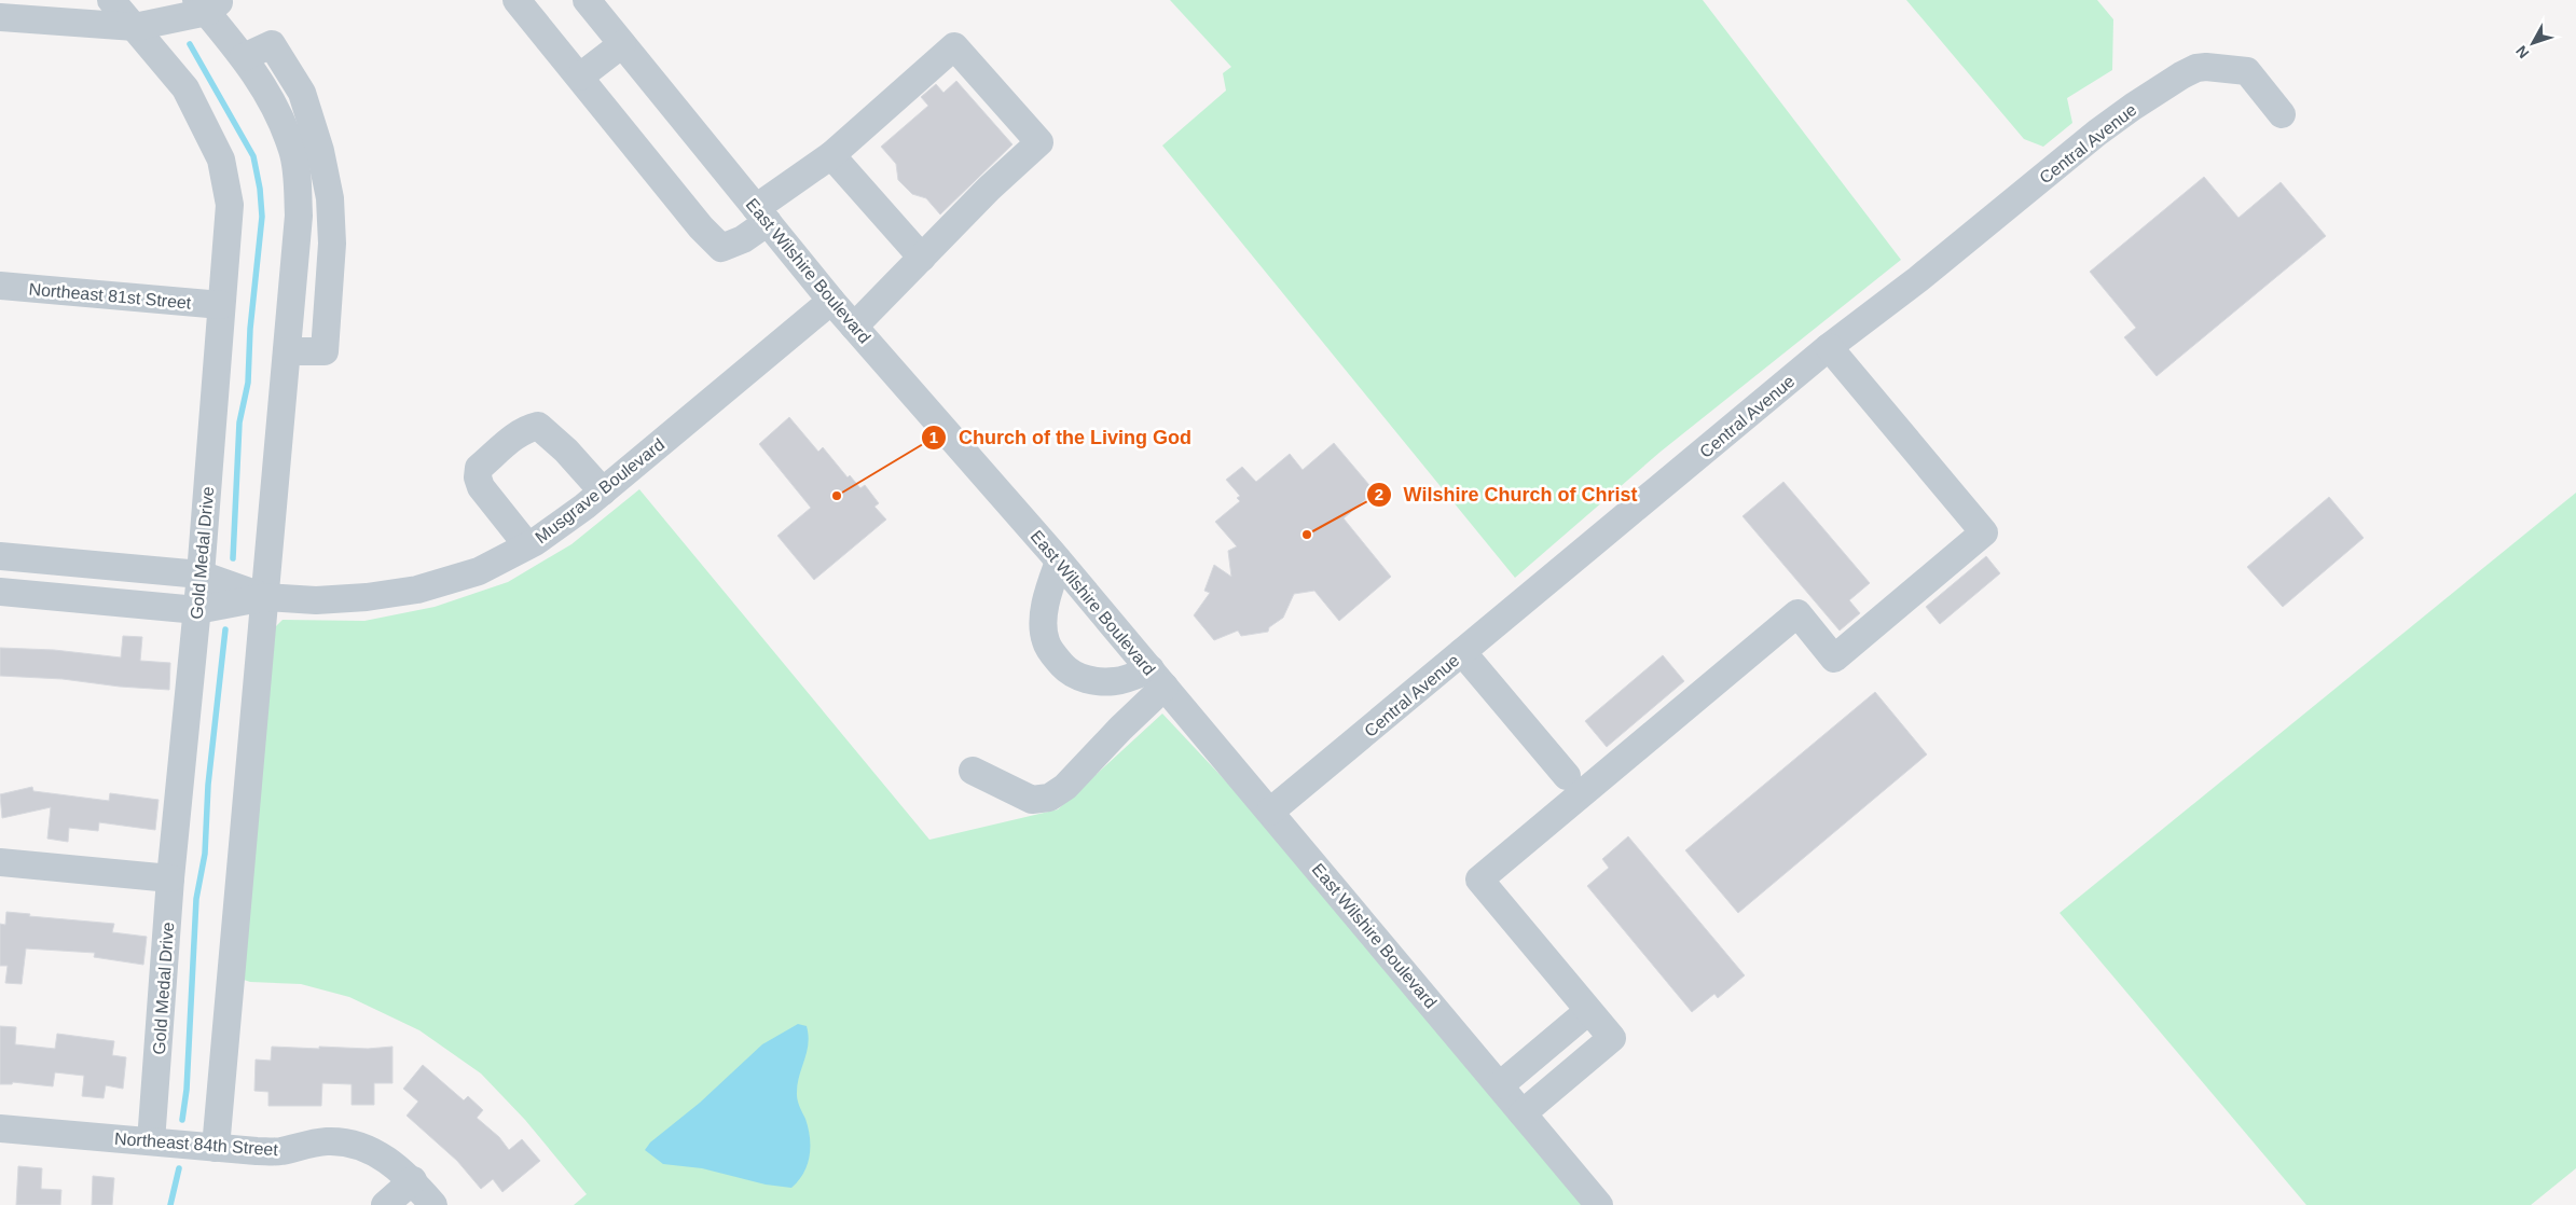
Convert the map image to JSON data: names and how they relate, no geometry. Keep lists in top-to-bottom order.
{
  "streets": {
    "street": [
      "Central Avenue",
      "East Wilshire Boulevard",
      "Northeast 81st Street",
      "Musgrave Boulevard",
      "Gold Medal Drive",
      "Northeast 84th Street"
    ]
  },
  "crossings": [
    ["Central Avenue", "East Wilshire Boulevard"],
    ["East Wilshire Boulevard", "Musgrave Boulevard"],
    ["Northeast 81st Street", "Gold Medal Drive"],
    ["Musgrave Boulevard", "Gold Medal Drive"],
    ["Gold Medal Drive", "Northeast 84th Street"]
  ],
  "places": ["Church of the Living God", "Wilshire Church of Christ"],
  "north": "bottom left"
}
